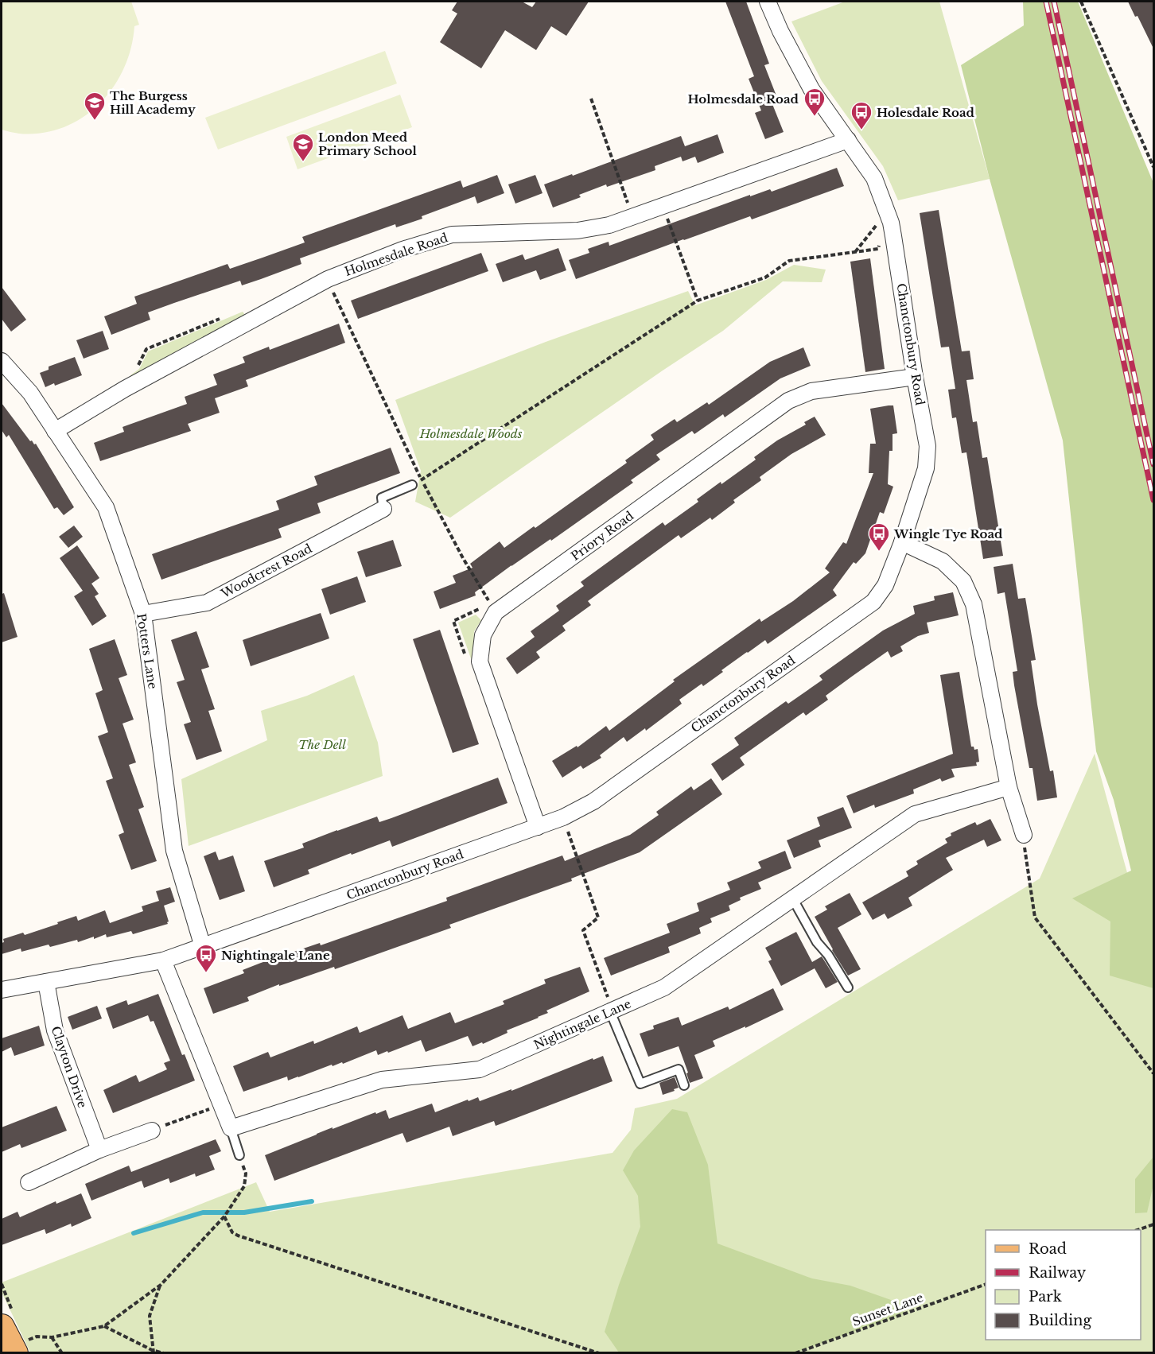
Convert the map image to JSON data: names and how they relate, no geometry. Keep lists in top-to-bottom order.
{
  "streets": {
    "street": [
      "Holmesdale Road",
      "Chanctonbury Road",
      "Priory Road",
      "Woodcrest Road",
      "Potters Lane",
      "Nightingale Lane",
      "Clayton Drive"
    ],
    "path": ["Sunset Lane"]
  },
  "crossings": [
    ["Holmesdale Road", "Chanctonbury Road"],
    ["Holmesdale Road", "Potters Lane"],
    ["Chanctonbury Road", "Priory Road"],
    ["Chanctonbury Road", "Potters Lane"],
    ["Chanctonbury Road", "Clayton Drive"],
    ["Woodcrest Road", "Potters Lane"]
  ],
  "parks": ["Holmesdale Woods", "The Dell"],
  "places": {
    "bus stop": [
      "Holmesdale Road",
      "Holesdale Road",
      "Wingle Tye Road",
      "Nightingale Lane"
    ],
    "school or university": ["The Burgess Hill Academy", "London Meed Primary School"]
  },
  "legend": [
    "Road",
    "Railway",
    "Park",
    "Building"
  ]
}
